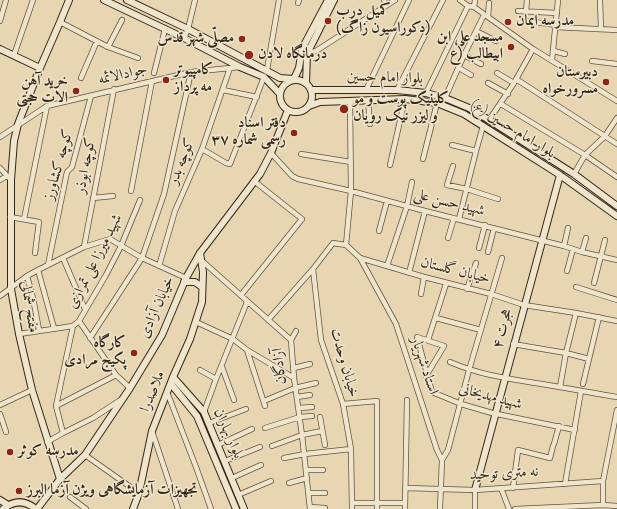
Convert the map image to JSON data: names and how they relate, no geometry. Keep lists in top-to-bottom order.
{
  "streets": {
    "main road": [
      "بلوار امام حسین",
      "بلوار امام حسین (ع)",
      "مفتح شمالی",
      "خیابان آزادی",
      "هجرت ۴",
      "ملاصدرا",
      "بلوار بهاران"
    ],
    "street": [
      "جوادالائمه",
      "کوچه بدر",
      "کوچه کشاورز",
      "کوچه ابوذر",
      "شهید حسن علی",
      "شهید میرزا علی تمرازی",
      "خیابان گلستان",
      "خیابان وحدت",
      "آزادگان",
      "استاد شهریار",
      "شهید مهدیخانی",
      "نه متری توحید"
    ]
  },
  "crossings": [
    ["جوادالائمه", "کوچه بدر"],
    ["جوادالائمه", "کوچه کشاورز"],
    ["جوادالائمه", "کوچه ابوذر"],
    ["جوادالائمه", "مفتح شمالی"],
    ["بلوار امام حسین", "بلوار امام حسین (ع)"],
    ["بلوار امام حسین", "خیابان آزادی"],
    ["بلوار امام حسین (ع)", "خیابان آزادی"],
    ["بلوار امام حسین (ع)", "هجرت ۴"],
    ["شهید حسن علی", "خیابان آزادی"],
    ["شهید حسن علی", "هجرت ۴"],
    ["خیابان گلستان", "هجرت ۴"],
    ["خیابان گلستان", "استاد شهریار"],
    ["مفتح شمالی", "خیابان آزادی"],
    ["خیابان آزادی", "ملاصدرا"],
    ["هجرت ۴", "شهید مهدیخانی"],
    ["هجرت ۴", "نه متری توحید"],
    ["آزادگان", "ملاصدرا"],
    ["استاد شهریار", "نه متری توحید"],
    ["ملاصدرا", "بلوار بهاران"]
  ],
  "places": [
    "کمیل درب (دکوراسیون زاگ)",
    "مدرسه ایمان",
    "مصلّی شهر قدس",
    "مسجد علی ابن ابیطالب (ع",
    "درمانگاه لادن",
    "کامپیوتر مه پرداز",
    "دبیرستان مسرورخواه",
    "خرید آهن الات حجتی",
    "کلینیک پوست و مو و لیزر نیک رویان",
    "دفتر اسناد رسمی شماره ۳۷",
    "کارگاه پکیج مرادی",
    "مدرسه کوثر",
    "تجهیزات آزمایشگاهی ویژن آزما البرز"
  ]
}
